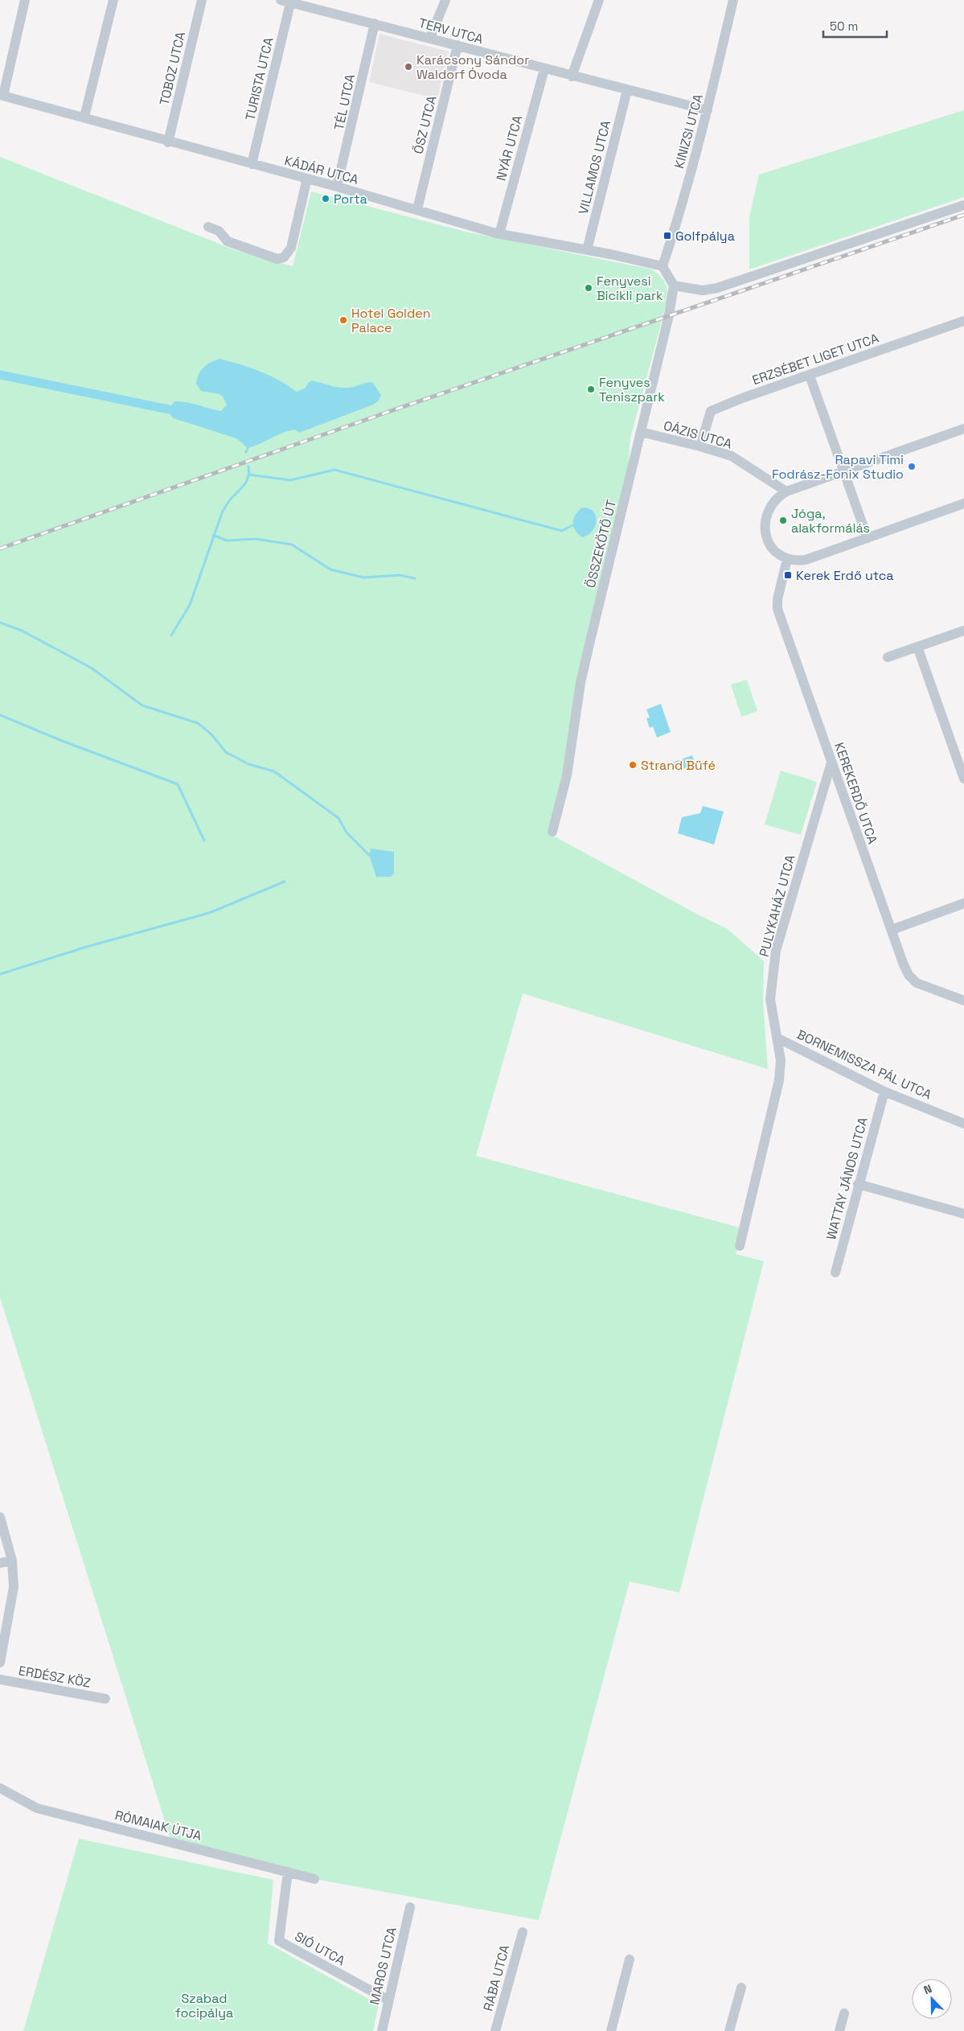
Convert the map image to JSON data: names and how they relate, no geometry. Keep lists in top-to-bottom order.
{
  "streets": {
    "street": [
      "TERV UTCA",
      "TOBOZ UTCA",
      "TURISTA UTCA",
      "TÉL UTCA",
      "ŐSZ UTCA",
      "KINIZSI UTCA",
      "NYÁR UTCA",
      "VILLAMOS UTCA",
      "KÁDÁR UTCA",
      "ERZSÉBET LIGET UTCA",
      "OÁZIS UTCA",
      "ÖSSZEKÖTŐ ÚT",
      "KEREKERDŐ UTCA",
      "PULYKAHÁZ UTCA",
      "BORNEMISSZA PÁL UTCA",
      "WATTAY JÁNOS UTCA",
      "ERDÉSZ KÖZ",
      "RÓMAIAK ÚTJA",
      "SIÓ UTCA",
      "MAROS UTCA",
      "RÁBA UTCA"
    ]
  },
  "crossings": [
    ["TERV UTCA", "TURISTA UTCA"],
    ["TERV UTCA", "TÉL UTCA"],
    ["TERV UTCA", "ŐSZ UTCA"],
    ["TERV UTCA", "KINIZSI UTCA"],
    ["TERV UTCA", "NYÁR UTCA"],
    ["TERV UTCA", "VILLAMOS UTCA"],
    ["TOBOZ UTCA", "KÁDÁR UTCA"],
    ["TURISTA UTCA", "KÁDÁR UTCA"],
    ["TÉL UTCA", "KÁDÁR UTCA"],
    ["ŐSZ UTCA", "KÁDÁR UTCA"],
    ["KINIZSI UTCA", "KÁDÁR UTCA"],
    ["NYÁR UTCA", "KÁDÁR UTCA"],
    ["VILLAMOS UTCA", "KÁDÁR UTCA"],
    ["ERZSÉBET LIGET UTCA", "OÁZIS UTCA"],
    ["OÁZIS UTCA", "ÖSSZEKÖTŐ ÚT"],
    ["KEREKERDŐ UTCA", "PULYKAHÁZ UTCA"],
    ["PULYKAHÁZ UTCA", "BORNEMISSZA PÁL UTCA"],
    ["BORNEMISSZA PÁL UTCA", "WATTAY JÁNOS UTCA"],
    ["RÓMAIAK ÚTJA", "SIÓ UTCA"],
    ["SIÓ UTCA", "MAROS UTCA"]
  ],
  "parks": ["Szabad focipálya"],
  "places": {
    "other": [
      "Karácsony Sándor Waldorf Óvoda",
      "Porta",
      "Fenyvesi Bicikli park",
      "Hotel Golden Palace",
      "Fenyves Teniszpark",
      "Rapavi Timi Fodrász-Fonix Studio",
      "Jóga, alakformálás",
      "Strand Büfé"
    ],
    "transit": ["Golfpálya", "Kerek Erdő utca"]
  },
  "scale_bar": "50 m",
  "north": "top left"
}
